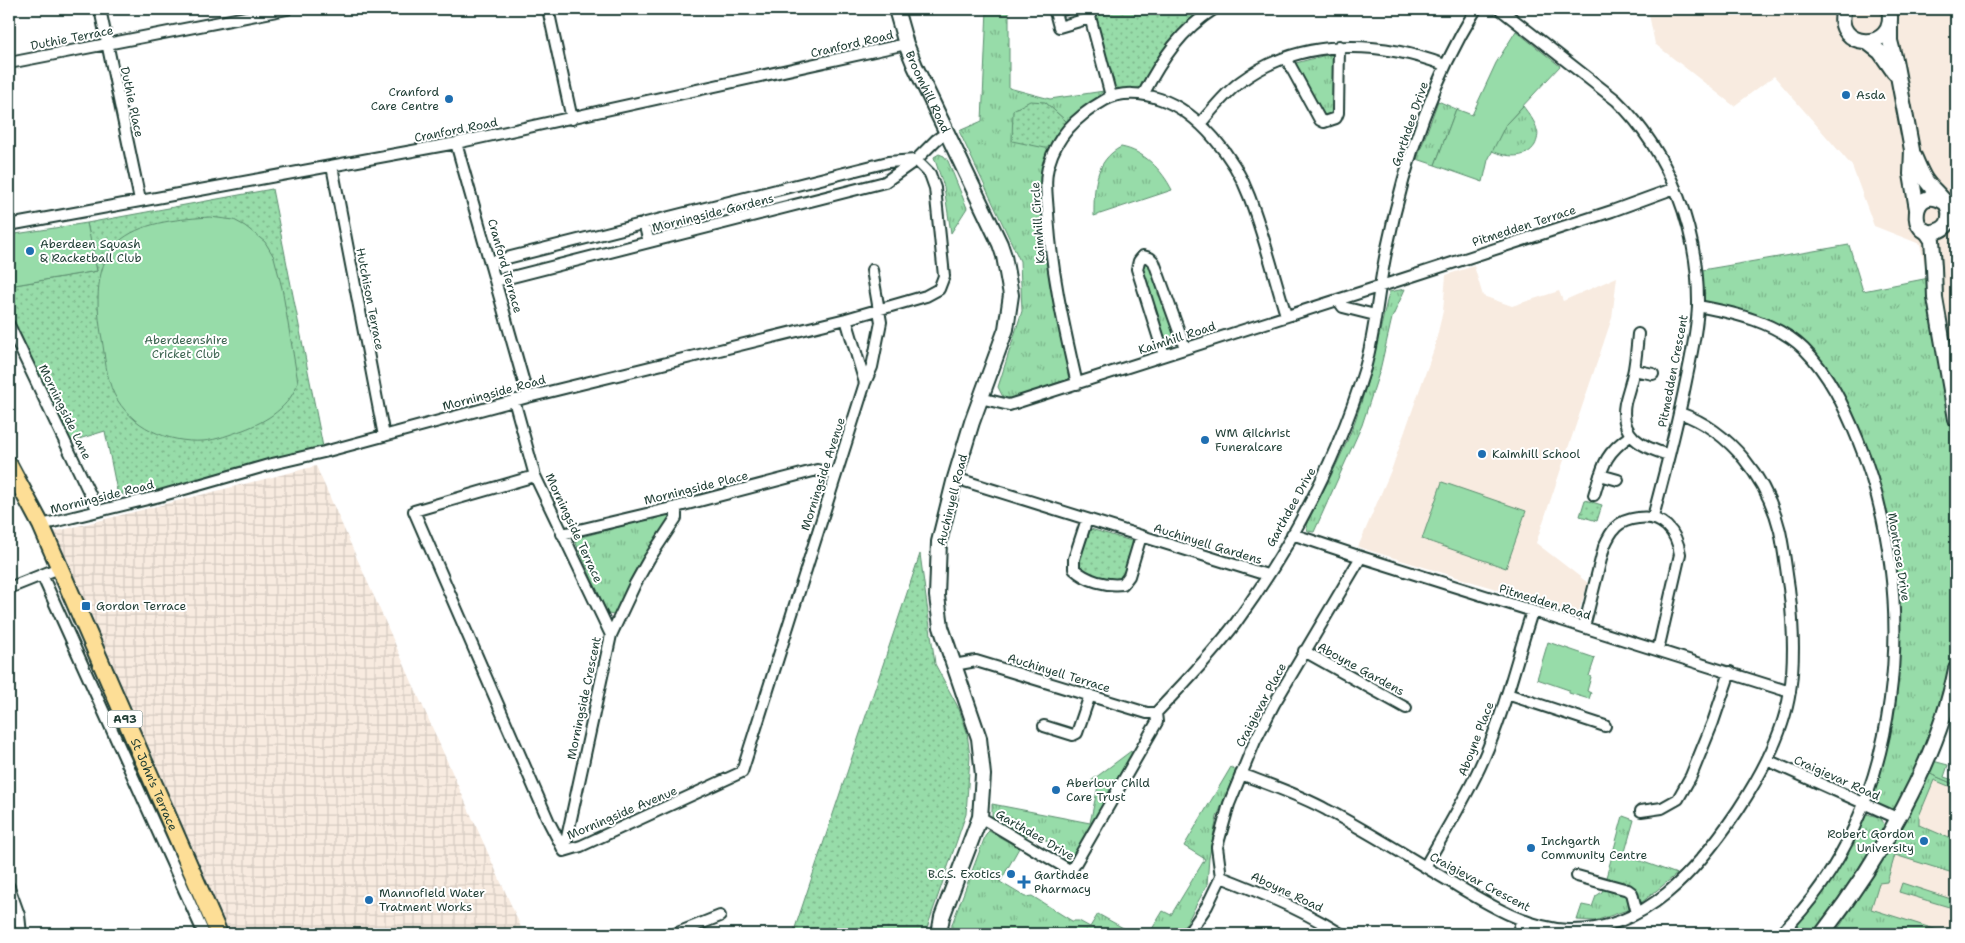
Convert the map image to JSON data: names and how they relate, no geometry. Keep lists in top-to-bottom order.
{
  "streets": {
    "main road": ["A93", "St John's Terrace"],
    "street": [
      "Duthie Terrace",
      "Cranford Road",
      "Broomhill Road",
      "Duthie Place",
      "Garthdee Drive",
      "Morningside Gardens",
      "Kaimhill Circle",
      "Pitmedden Terrace",
      "Cranford Terrace",
      "Hutchison Terrace",
      "Kaimhill Road",
      "Pitmedden Crescent",
      "Morningside Road",
      "Morningside Lane",
      "Morningside Avenue",
      "Morningside Place",
      "Auchinyell Road",
      "Morningside Terrace",
      "Auchinyell Gardens",
      "Montrose Drive",
      "Pitmedden Road",
      "Aboyne Gardens",
      "Auchinyell Terrace",
      "Morningside Crescent",
      "Craigievar Place",
      "Aboyne Place",
      "Craigievar Road",
      "Craigievar Crescent",
      "Aboyne Road"
    ]
  },
  "crossings": [
    ["Duthie Terrace", "Duthie Place"],
    ["Cranford Road", "Broomhill Road"],
    ["Cranford Road", "Duthie Place"],
    ["Cranford Road", "Cranford Terrace"],
    ["Cranford Road", "Hutchison Terrace"],
    ["Broomhill Road", "Morningside Gardens"],
    ["Broomhill Road", "Morningside Road"],
    ["Broomhill Road", "Auchinyell Road"],
    ["Garthdee Drive", "Pitmedden Terrace"],
    ["Garthdee Drive", "Kaimhill Road"],
    ["Garthdee Drive", "Auchinyell Road"],
    ["Garthdee Drive", "Auchinyell Gardens"],
    ["Garthdee Drive", "Pitmedden Road"],
    ["Garthdee Drive", "Auchinyell Terrace"],
    ["Morningside Gardens", "Cranford Terrace"],
    ["Morningside Gardens", "Morningside Road"],
    ["Kaimhill Circle", "Kaimhill Road"],
    ["Pitmedden Terrace", "Kaimhill Road"],
    ["Pitmedden Terrace", "Pitmedden Crescent"],
    ["Cranford Terrace", "Morningside Road"],
    ["Hutchison Terrace", "Morningside Road"],
    ["Kaimhill Road", "Auchinyell Road"],
    ["Pitmedden Crescent", "Montrose Drive"],
    ["Pitmedden Crescent", "Craigievar Crescent"],
    ["Morningside Road", "Morningside Lane"],
    ["Morningside Road", "Morningside Avenue"],
    ["Morningside Road", "Morningside Terrace"],
    ["Morningside Road", "A93"],
    ["Morningside Road", "St John's Terrace"],
    ["Morningside Avenue", "Morningside Place"],
    ["Morningside Avenue", "Morningside Terrace"],
    ["Morningside Avenue", "Morningside Crescent"],
    ["Morningside Place", "Morningside Terrace"],
    ["Morningside Place", "Morningside Crescent"],
    ["Auchinyell Road", "Auchinyell Gardens"],
    ["Auchinyell Road", "Auchinyell Terrace"],
    ["Morningside Terrace", "Morningside Crescent"],
    ["Montrose Drive", "Craigievar Road"],
    ["Pitmedden Road", "Craigievar Place"],
    ["Pitmedden Road", "Aboyne Place"],
    ["Pitmedden Road", "Craigievar Crescent"],
    ["Aboyne Gardens", "Craigievar Place"],
    ["Craigievar Place", "Craigievar Crescent"],
    ["Craigievar Place", "Aboyne Road"],
    ["A93", "St John's Terrace"],
    ["Aboyne Place", "Craigievar Crescent"],
    ["Craigievar Road", "Craigievar Crescent"]
  ],
  "parks": ["Aberdeenshire Cricket Club"],
  "places": {
    "other": [
      "Asda",
      "Cranford Care Centre",
      "Aberdeen Squash & Racketball Club",
      "WM Gilchrist Funeralcare",
      "Kaimhill School",
      "Aberlour Child Care Trust",
      "Robert Gordon University",
      "Inchgarth Community Centre",
      "B.C.S. Exotics",
      "Mannofield Water Tratment Works"
    ],
    "transit": ["Gordon Terrace"],
    "health": ["Garthdee Pharmacy"]
  }
}
